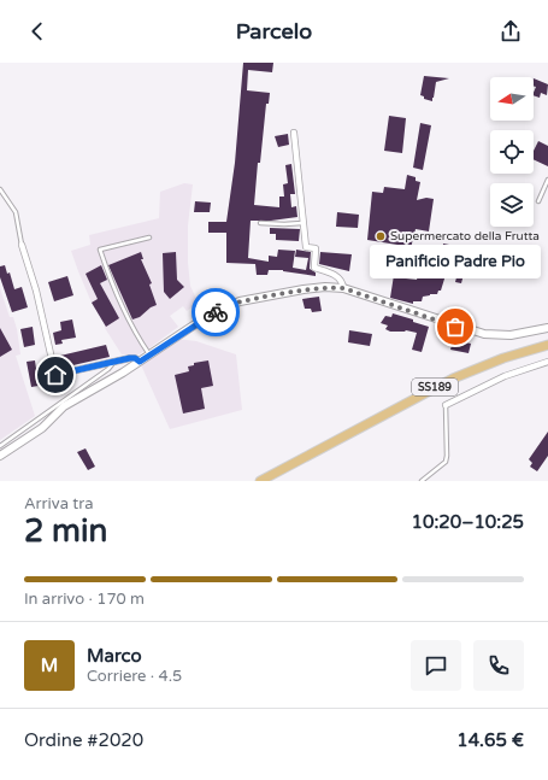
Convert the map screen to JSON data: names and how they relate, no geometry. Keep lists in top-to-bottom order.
{
  "streets": {
    "main road": ["SS189"]
  },
  "places": ["Supermercato della Frutta", "Panificio Padre Pio"],
  "north": "left",
  "page": {
    "header": "Parcelo",
    "bubble": "Panificio Padre Pio",
    "heading": ["2 min", "Arriva tra", "10:20–10:25"],
    "panel": [
      "Marco",
      "Corriere · 4.5",
      "Ordine #2020",
      "14.65 €"
    ],
    "bar": "In arrivo · 170 m",
    "round": "M"
  }
}
